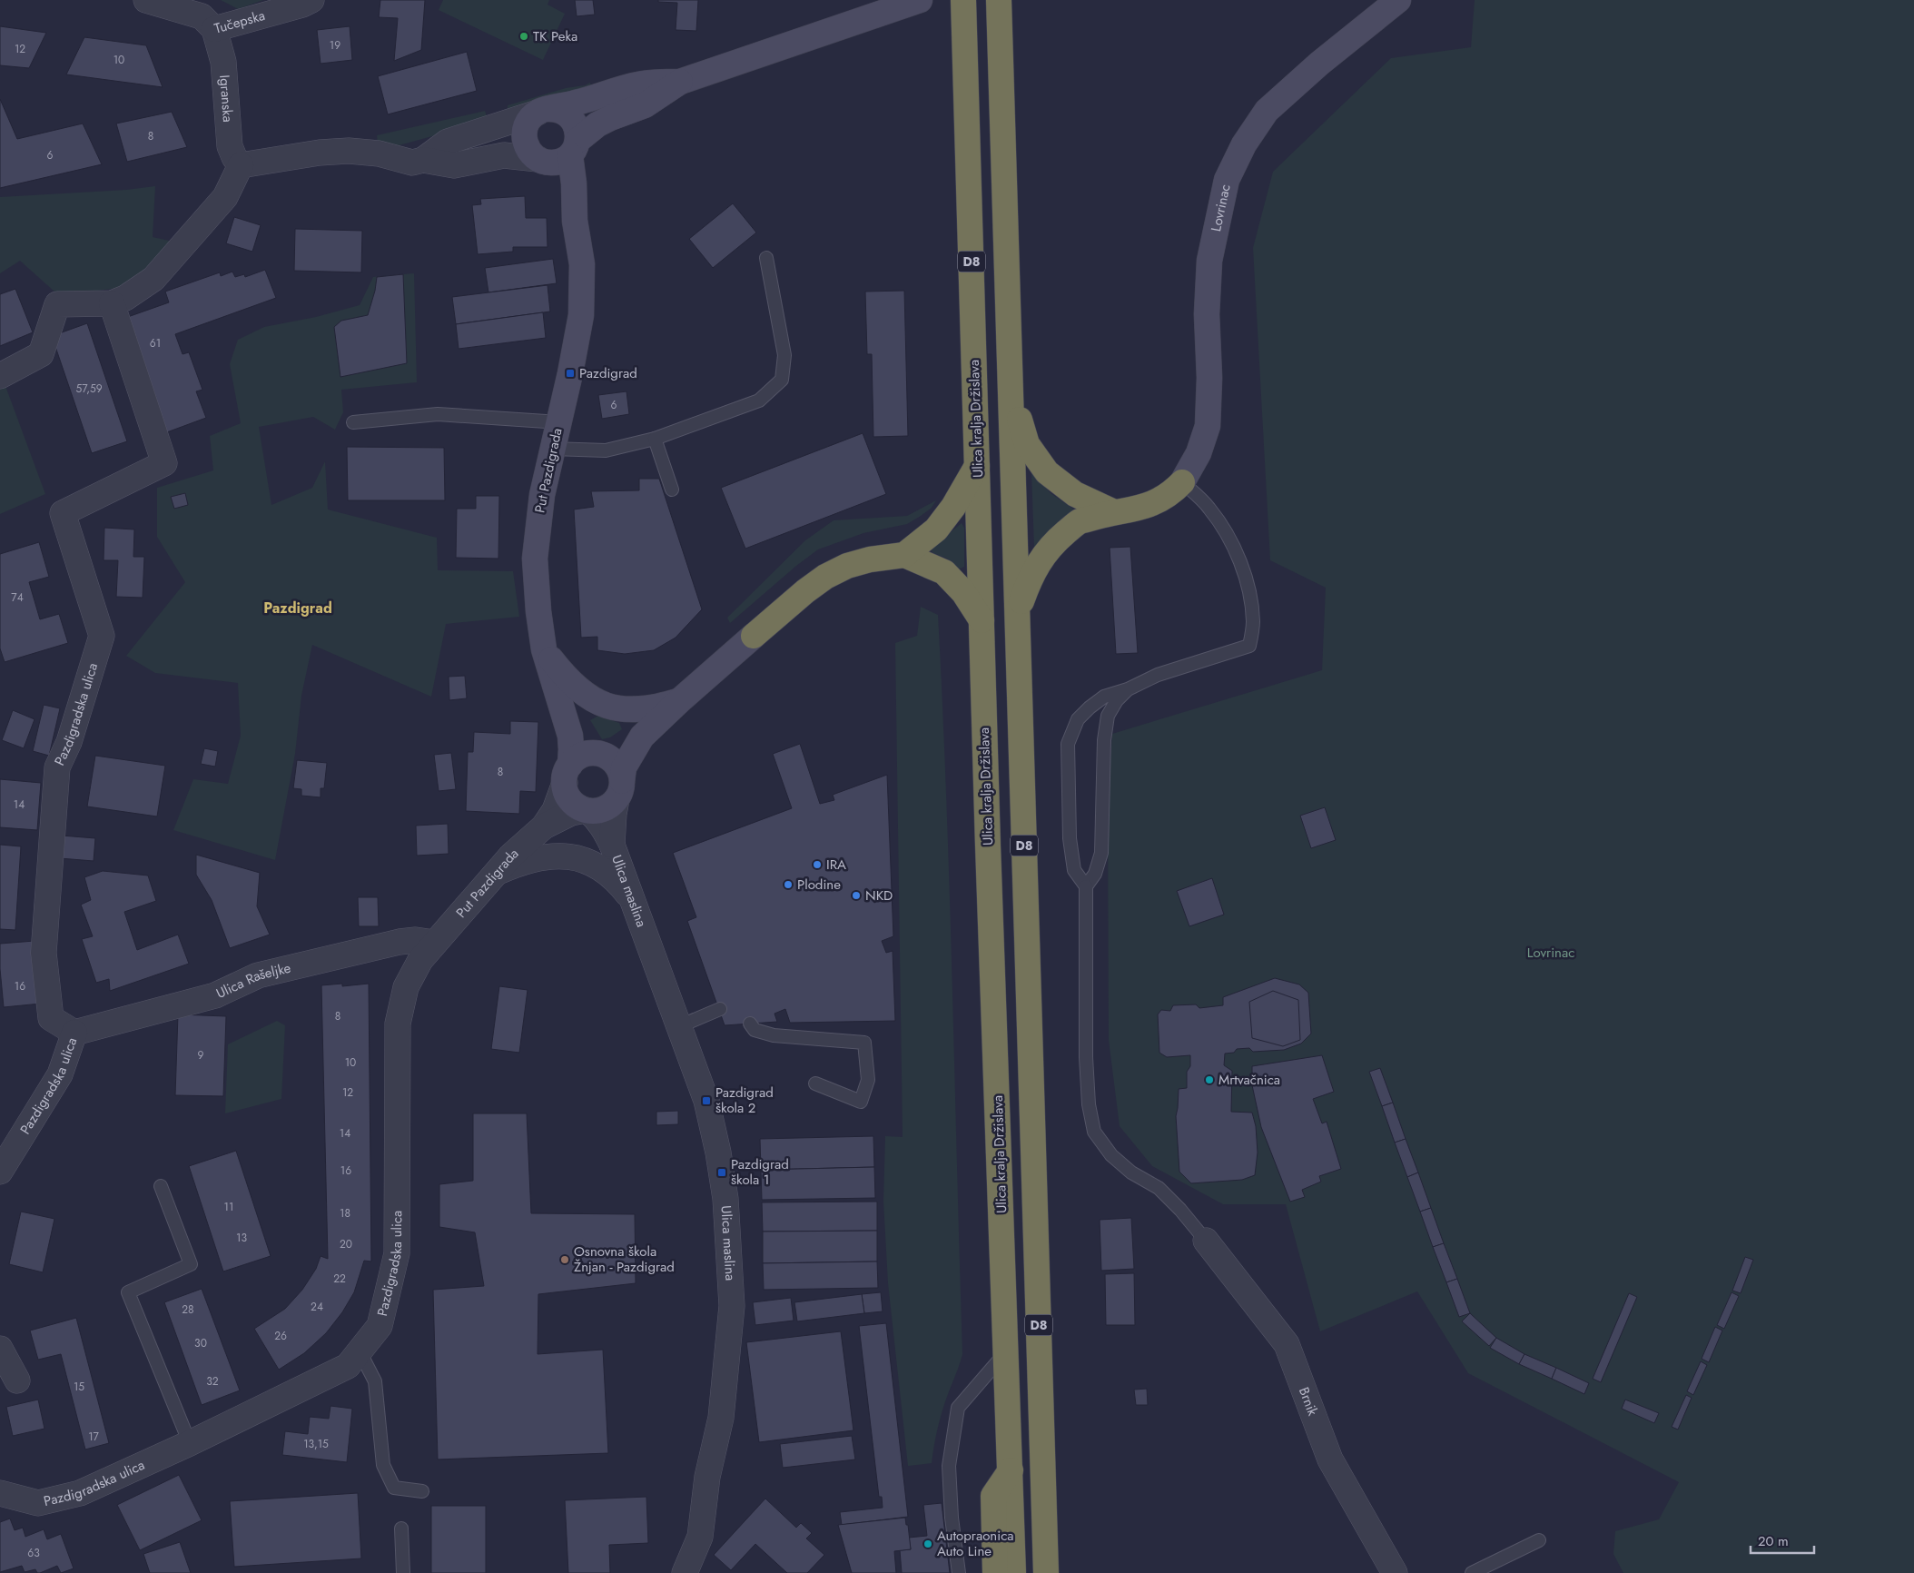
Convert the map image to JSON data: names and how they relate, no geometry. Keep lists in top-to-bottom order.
{
  "streets": {
    "highway": ["D8", "Ulica kralja Držislava"],
    "street": [
      "Tučepska",
      "Igranska",
      "Lovrinac",
      "Put Pazdigrada",
      "Pazdigradska ulica",
      "Ulica maslina",
      "Ulica Rašeljke",
      "Brnik"
    ]
  },
  "crossings": [
    ["Tučepska", "Igranska"],
    ["Put Pazdigrada", "Pazdigradska ulica"],
    ["Put Pazdigrada", "Ulica maslina"],
    ["Put Pazdigrada", "Ulica Rašeljke"],
    ["Pazdigradska ulica", "Ulica Rašeljke"]
  ],
  "districts": ["Pazdigrad"],
  "parks": ["Lovrinac"],
  "places": {
    "other": [
      "TK Peka",
      "IRA",
      "Plodine",
      "NKD",
      "Mrtvačnica",
      "Osnovna škola Žnjan - Pazdigrad",
      "Autopraonica Auto Line"
    ],
    "transit": ["Pazdigrad", "Pazdigrad škola 2", "Pazdigrad škola 1"]
  },
  "house_numbers": [
    "19",
    "12",
    "10",
    "8",
    "6",
    "61",
    "57,59",
    "6",
    "74",
    "8",
    "14",
    "16",
    "8",
    "9",
    "10",
    "12",
    "14",
    "16",
    "11",
    "18",
    "13",
    "20",
    "22",
    "24",
    "28",
    "26",
    "30",
    "32",
    "15",
    "17",
    "13,15",
    "63"
  ],
  "scale_bar": "20 m"
}
